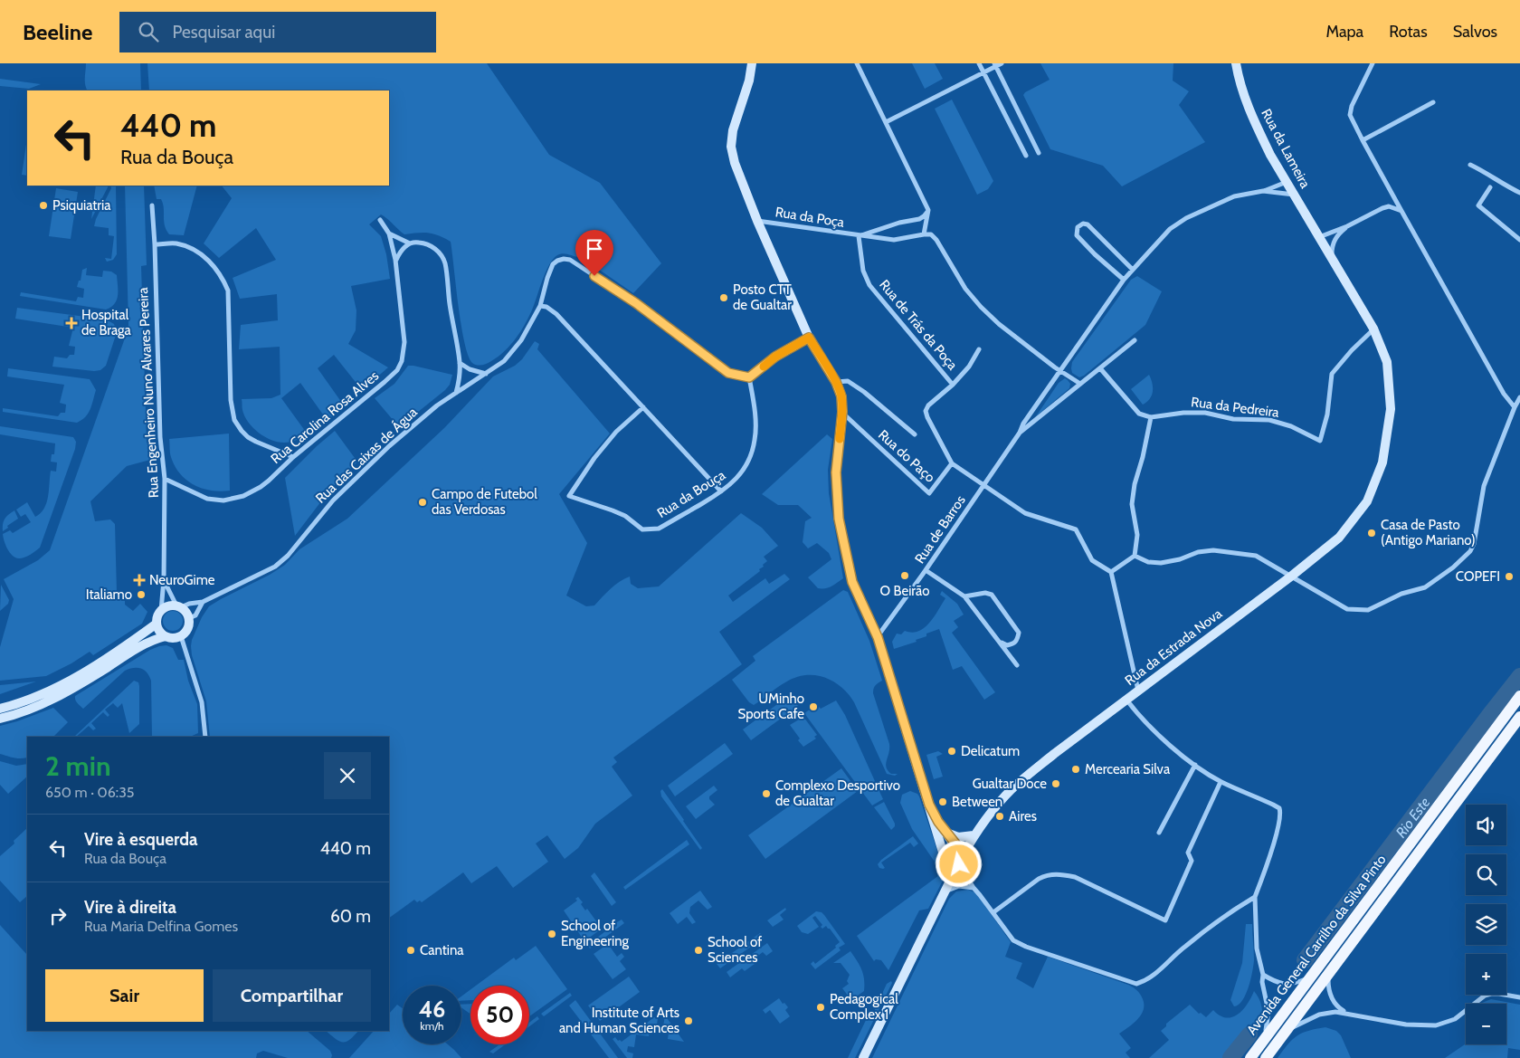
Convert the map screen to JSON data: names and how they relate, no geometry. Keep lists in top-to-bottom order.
{
  "streets": {
    "main road": ["Avenida General Carrilho da Silva Pinto"],
    "street": [
      "Rua da Lameira",
      "Rua da Poça",
      "Rua de Trás da Poça",
      "Rua Engenheiro Nuno Alvares Pereira",
      "Rua da Pedreira",
      "Rua Carolina Rosa Alves",
      "Rua das Caixas de Água",
      "Rua do Paço",
      "Rua da Bouça",
      "Rua de Barros",
      "Rua da Estrada Nova"
    ]
  },
  "crossings": [
    ["Rua da Lameira", "Rua da Estrada Nova"],
    ["Rua da Poça", "Rua de Trás da Poça"],
    ["Rua Engenheiro Nuno Alvares Pereira", "Rua Carolina Rosa Alves"],
    ["Rua Engenheiro Nuno Alvares Pereira", "Rua das Caixas de Água"],
    ["Rua da Pedreira", "Rua da Estrada Nova"],
    ["Rua das Caixas de Água", "Rua da Bouça"]
  ],
  "water": ["Rio Este"],
  "places": {
    "other": [
      "Psiquiatria",
      "Posto CTT de Gualtar",
      "Campo de Futebol das Verdosas",
      "Casa de Pasto (Antigo Mariano)",
      "O Beirão",
      "COPEFI",
      "Italiamo",
      "UMinho Sports Cafe",
      "Delicatum",
      "Mercearia Silva",
      "Gualtar Doce",
      "Complexo Desportivo de Gualtar",
      "Between",
      "Aires",
      "School of Engineering",
      "Cantina",
      "School of Sciences",
      "Pedagogical Complex 1",
      "Institute of Arts and Human Sciences"
    ],
    "health": ["Hospital de Braga", "NeuroGime"]
  },
  "page": {
    "header": "Beeline",
    "search": "Pesquisar aqui",
    "nav": ["Mapa", "Rotas", "Salvos"],
    "turn": ["440 m", "Rua da Bouça"],
    "heading": ["2 min", "650 m · 06:35"],
    "map_buttons": ["+", "−"],
    "list": [
      {
        "name": "Vire à esquerda",
        "note": "Rua da Bouça",
        "value": "440 m"
      },
      {
        "name": "Vire à direita",
        "note": "Rua Maria Delfina Gomes",
        "value": "60 m"
      }
    ],
    "buttons": ["Sair", "Compartilhar"],
    "speed": "46 km/h",
    "limit": "50"
  }
}
